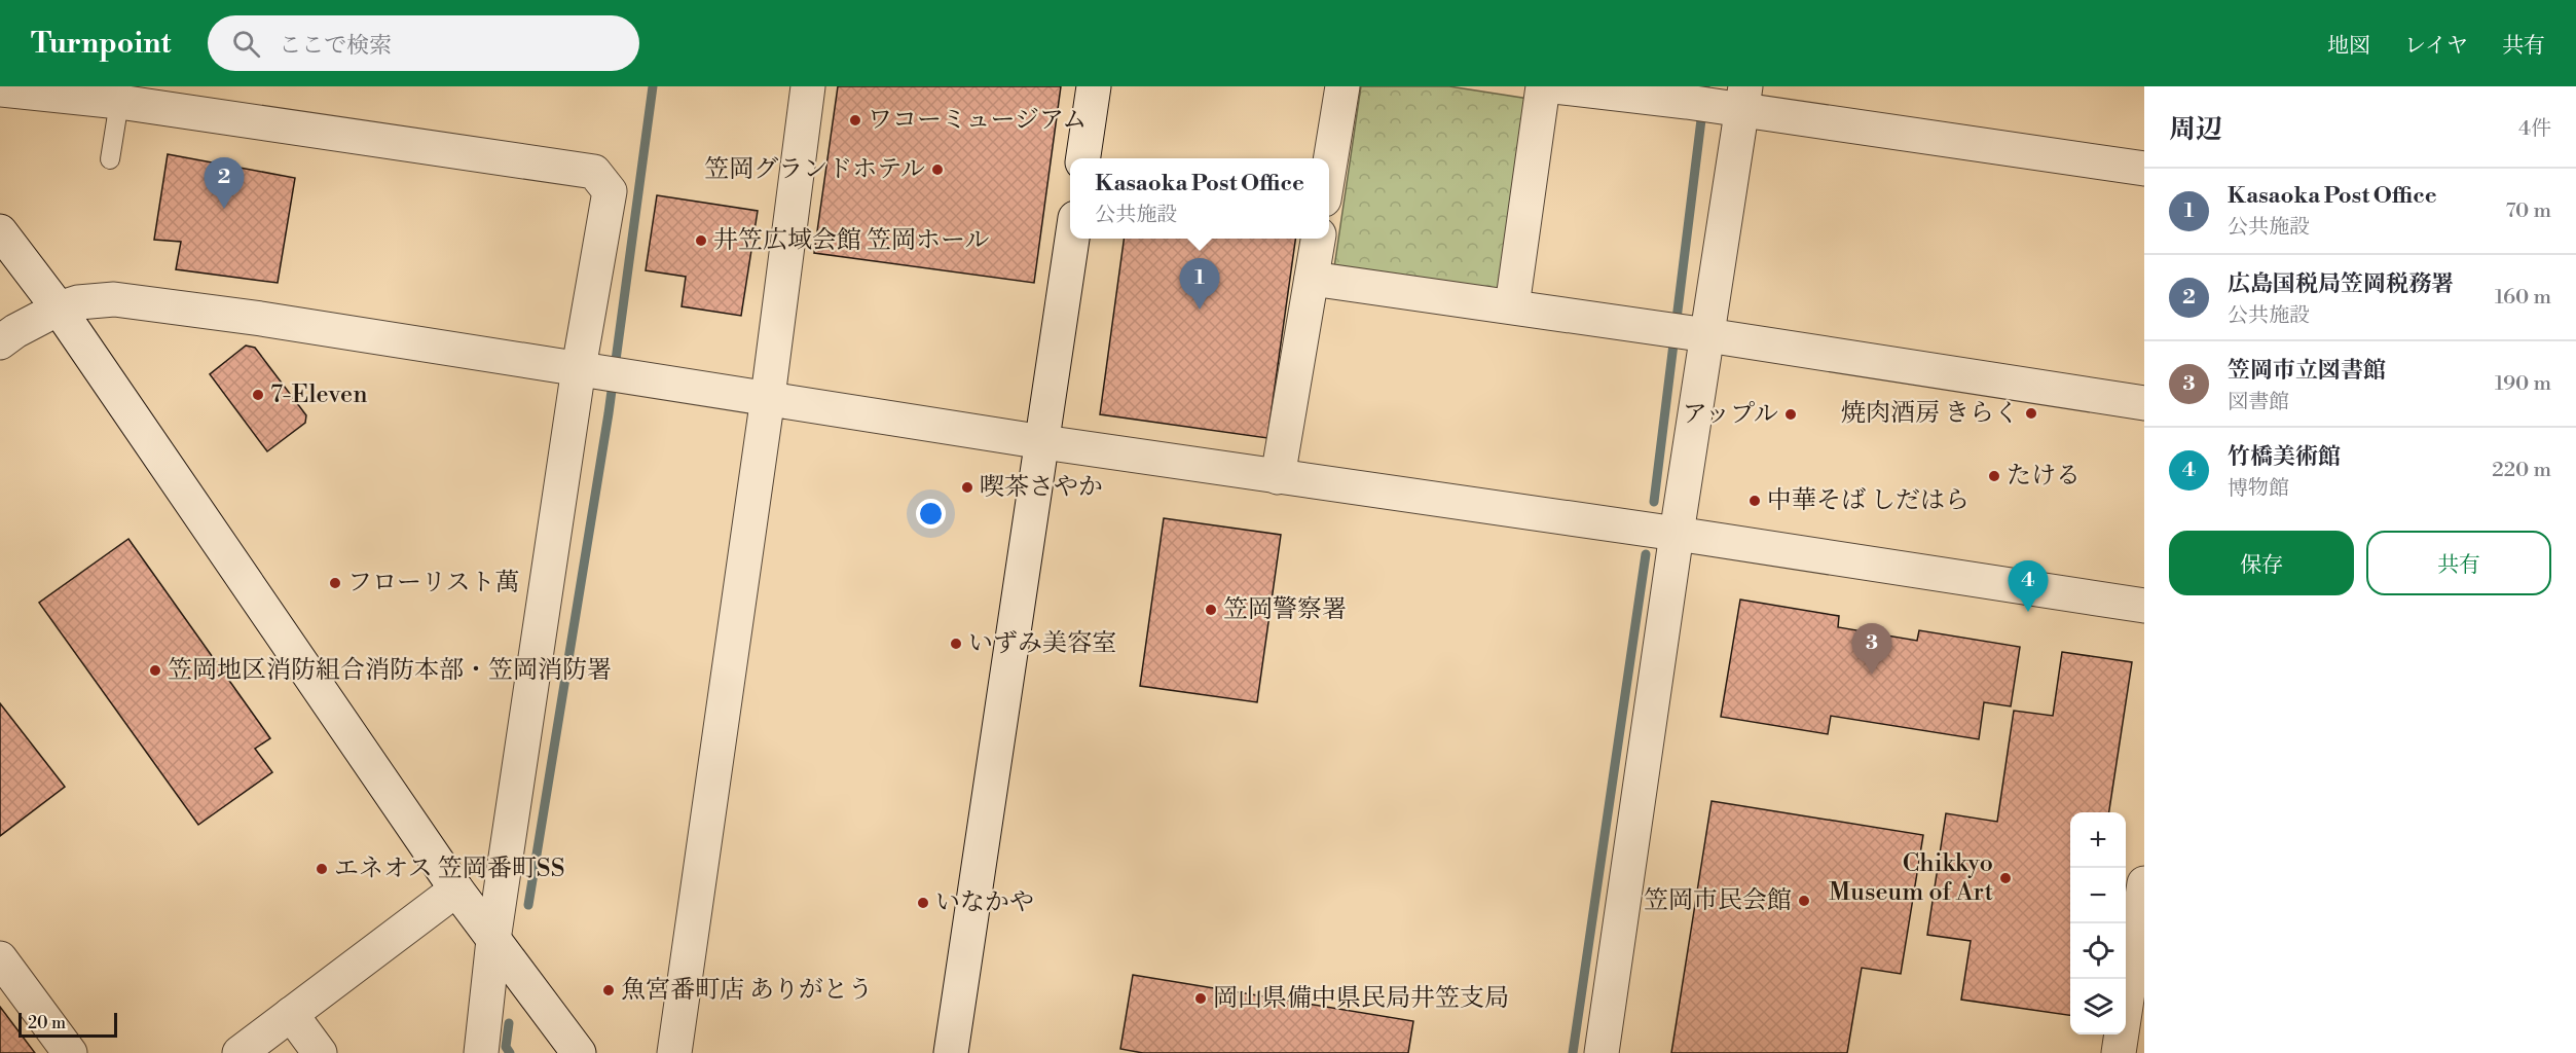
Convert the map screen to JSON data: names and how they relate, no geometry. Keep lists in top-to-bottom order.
{
  "places": [
    "ワコーミュージアム",
    "笠岡グランドホテル",
    "井笠広域会館 笠岡ホール",
    "7-Eleven",
    "焼肉酒房 きらく",
    "アップル",
    "たける",
    "喫茶さやか",
    "中華そば しだはら",
    "フローリスト萬",
    "笠岡警察署",
    "いずみ美容室",
    "笠岡地区消防組合消防本部・笠岡消防署",
    "エネオス 笠岡番町SS",
    "Chikkyo Museum of Art",
    "笠岡市民会館",
    "いなかや",
    "魚宮番町店 ありがとう",
    "岡山県備中県民局井笠支局"
  ],
  "scale_bar": "20 m",
  "page": {
    "header": "Turnpoint",
    "search": "ここで検索",
    "nav": ["地図", "レイヤ", "共有"],
    "heading": ["周辺", "4件"],
    "pins": [
      "2",
      "1",
      "4",
      "3"
    ],
    "popup": ["Kasaoka Post Office", "公共施設"],
    "list": [
      {
        "mark": "1",
        "name": "Kasaoka Post Office",
        "note": "公共施設",
        "value": "70 m"
      },
      {
        "mark": "2",
        "name": "広島国税局笠岡税務署",
        "note": "公共施設",
        "value": "160 m"
      },
      {
        "mark": "3",
        "name": "笠岡市立図書館",
        "note": "図書館",
        "value": "190 m"
      },
      {
        "mark": "4",
        "name": "竹橋美術館",
        "note": "博物館",
        "value": "220 m"
      }
    ],
    "buttons": ["保存", "共有"],
    "map_buttons": ["+", "−"],
    "scale": "20 m"
  }
}
